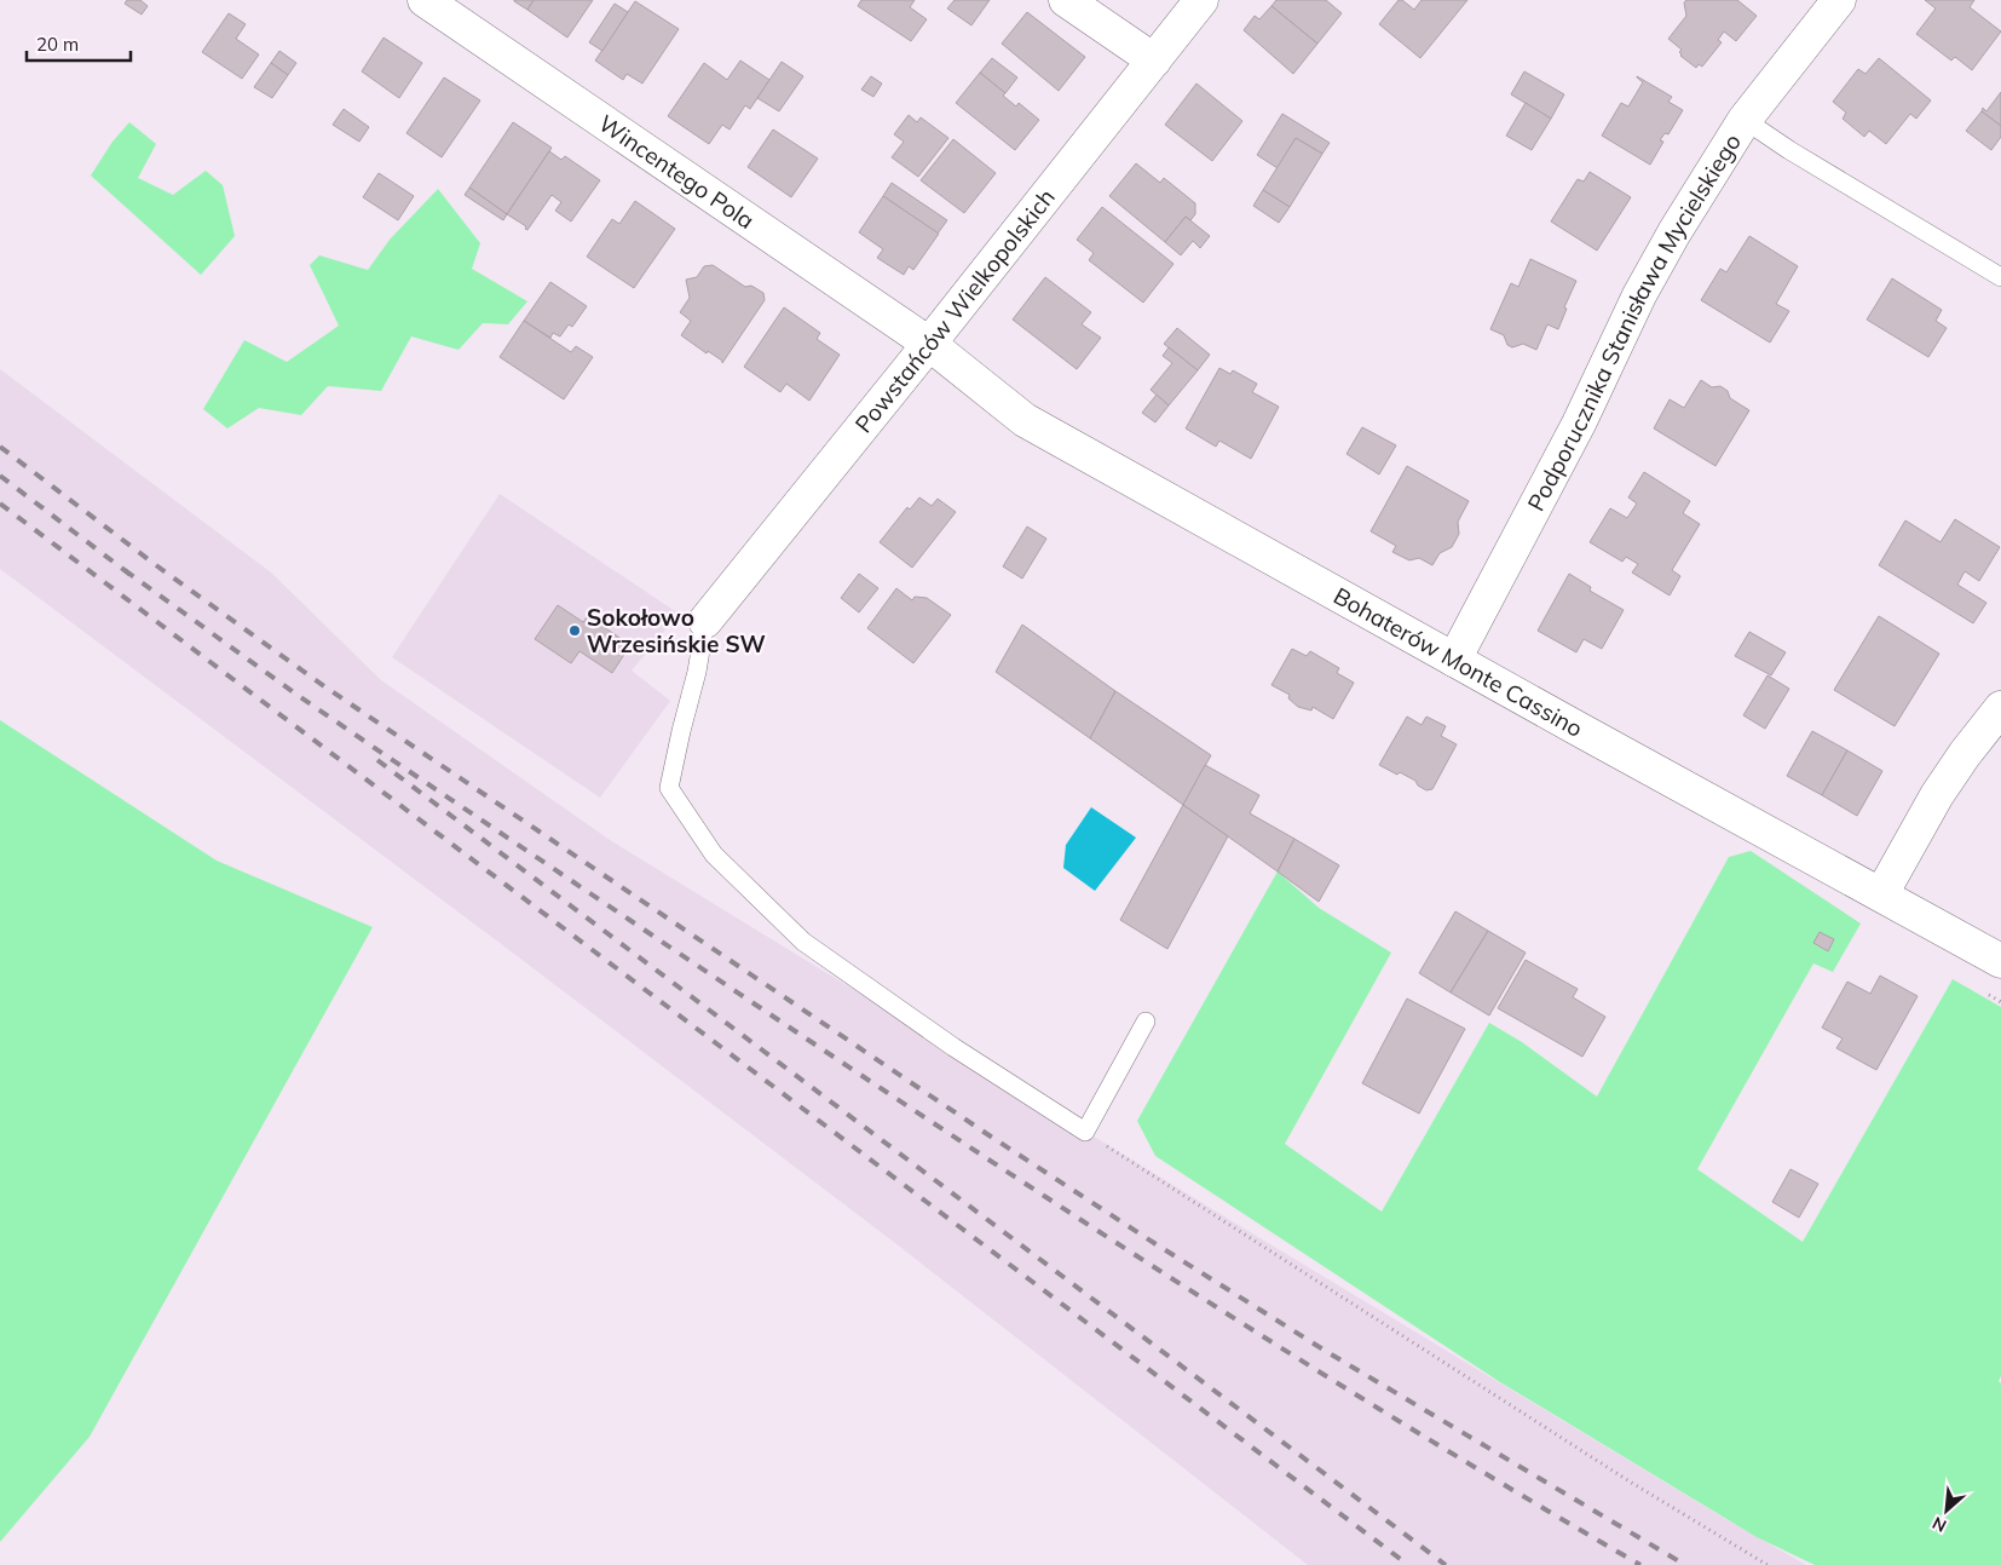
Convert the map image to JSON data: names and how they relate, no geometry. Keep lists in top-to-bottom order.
{
  "streets": {
    "street": [
      "Wincentego Pola",
      "Powstańców Wielkopolskich",
      "Podporucznika Stanisława Mycielskiego",
      "Bohaterów Monte Cassino"
    ]
  },
  "crossings": [
    ["Wincentego Pola", "Powstańców Wielkopolskich"],
    ["Wincentego Pola", "Bohaterów Monte Cassino"],
    ["Powstańców Wielkopolskich", "Bohaterów Monte Cassino"],
    ["Podporucznika Stanisława Mycielskiego", "Bohaterów Monte Cassino"]
  ],
  "places": ["Sokołowo Wrzesińskie SW"],
  "scale_bar": "20 m",
  "north": "bottom left"
}
